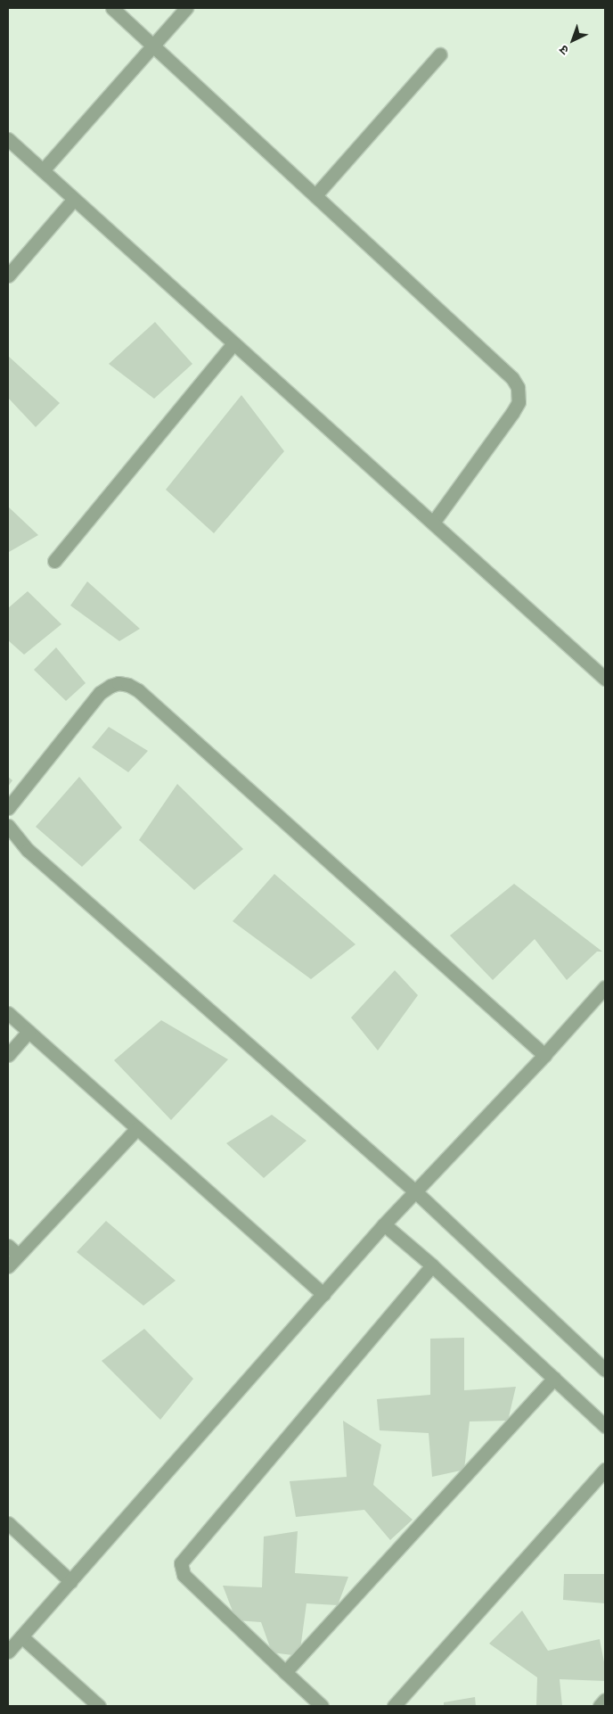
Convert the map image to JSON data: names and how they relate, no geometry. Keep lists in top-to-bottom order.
{
  "north": "bottom left"
}
